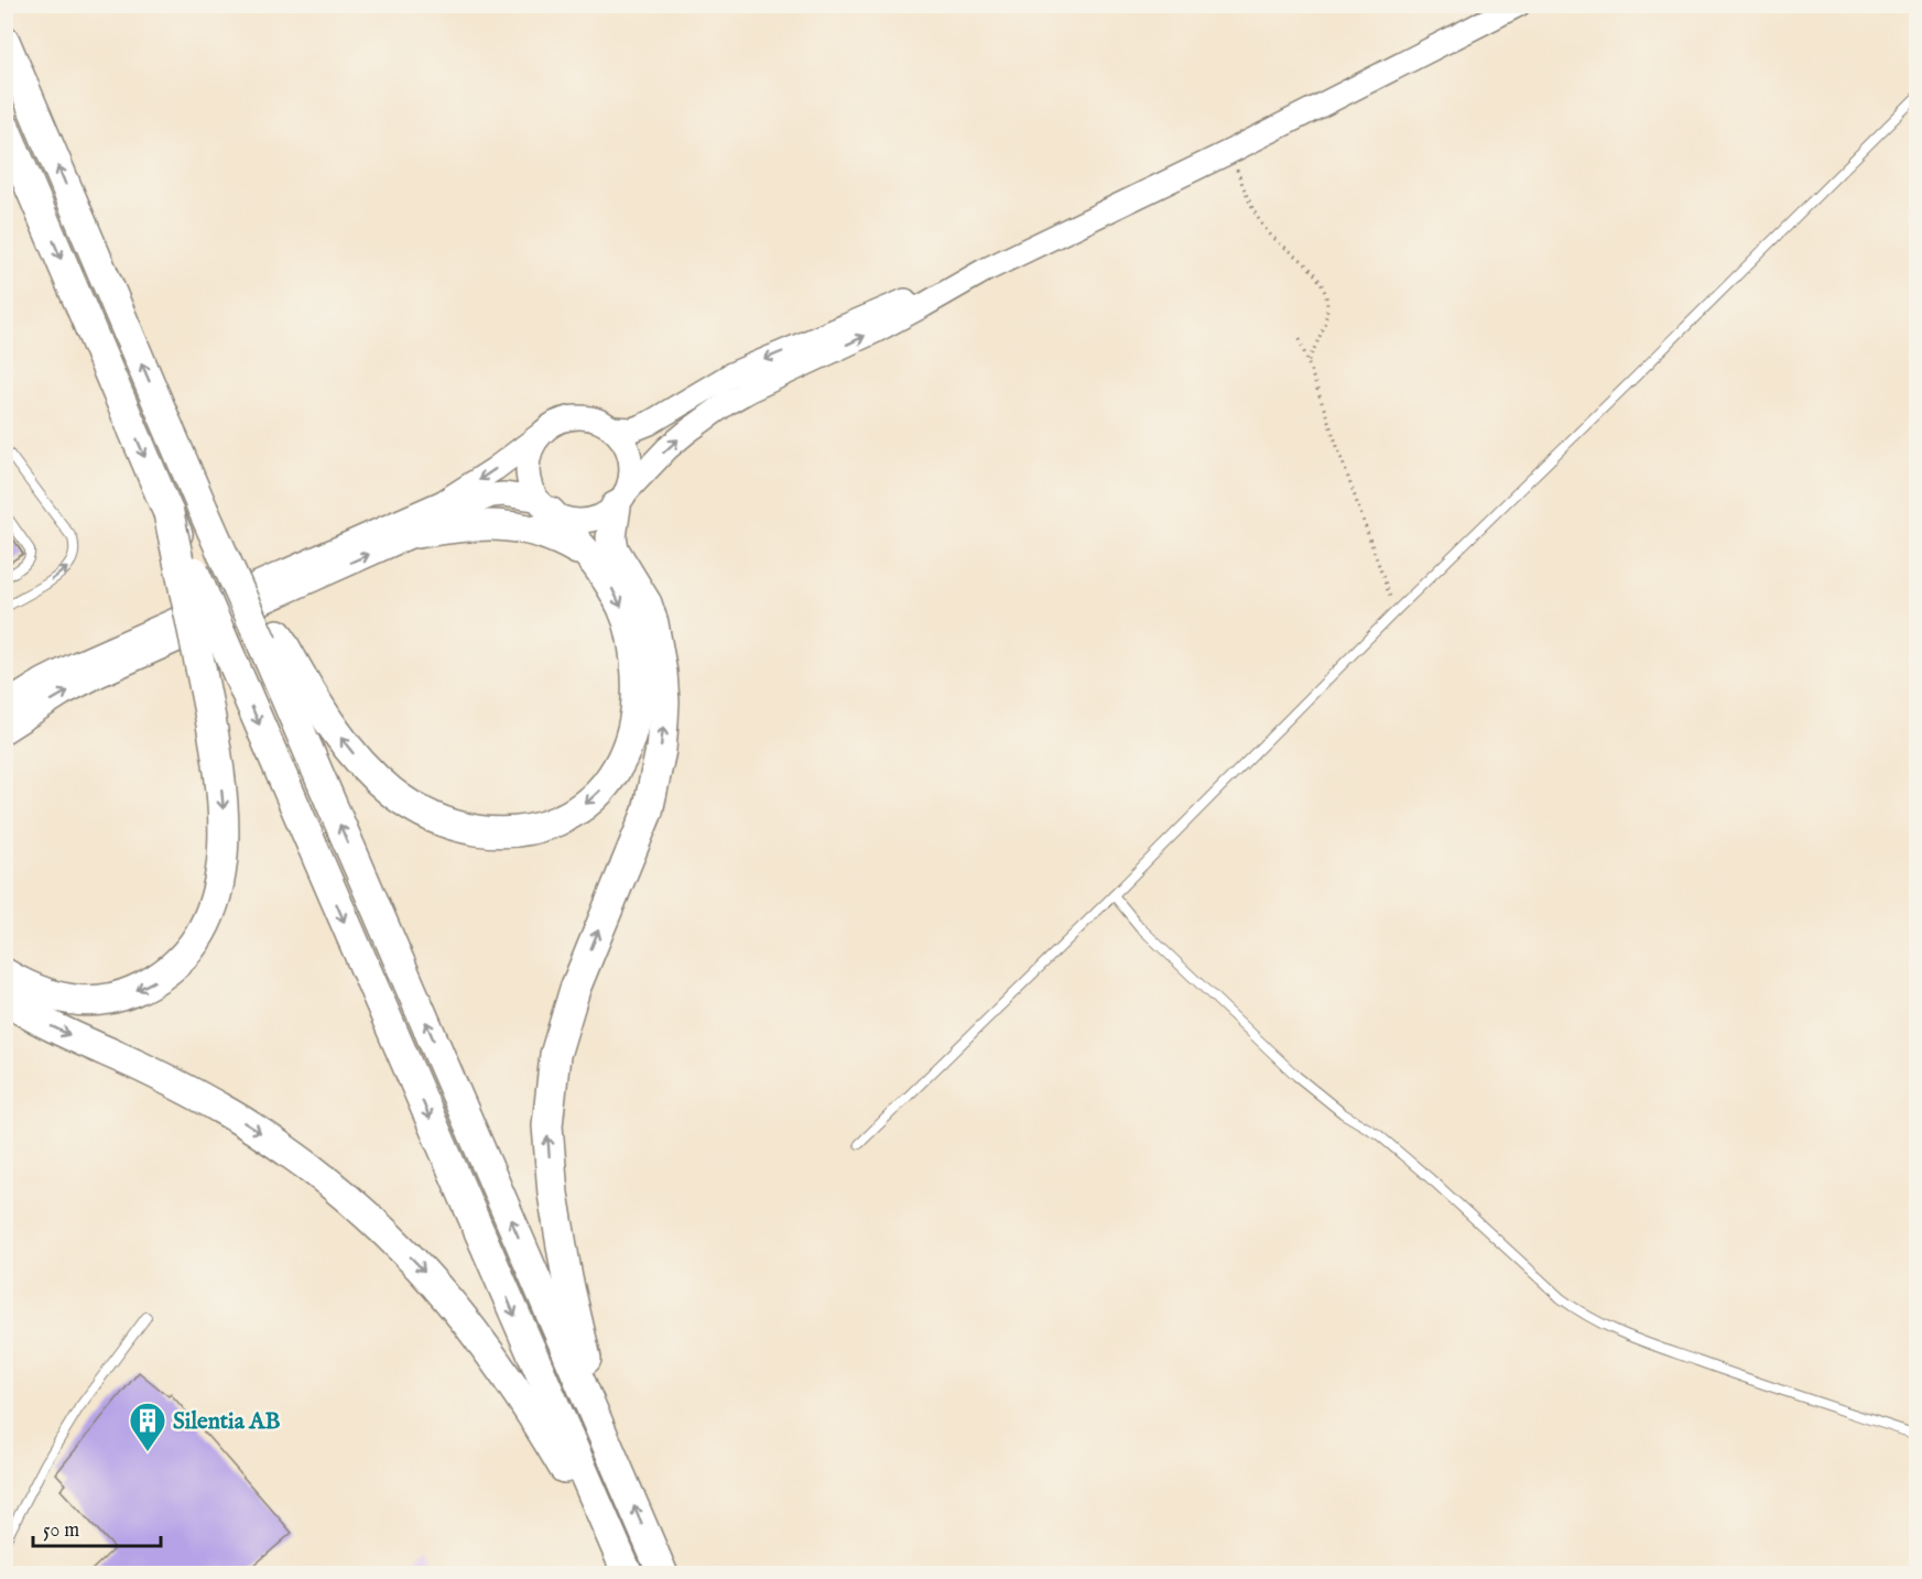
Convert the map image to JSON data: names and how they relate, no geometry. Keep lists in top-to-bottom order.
{
  "places": {
    "building": ["Silentia AB"]
  },
  "scale_bar": "50 m"
}
